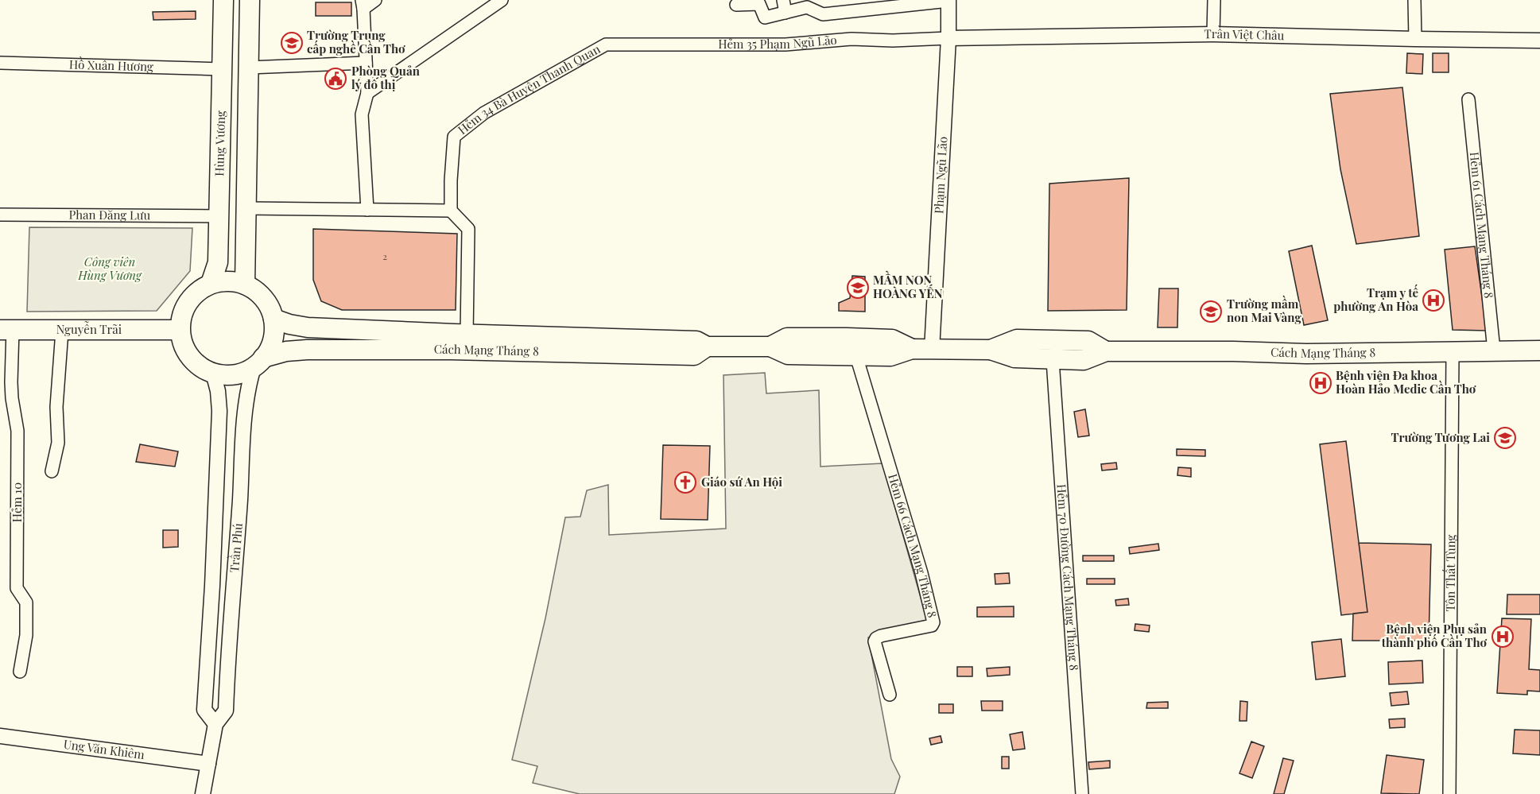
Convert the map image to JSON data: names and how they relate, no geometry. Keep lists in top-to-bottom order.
{
  "streets": {
    "main road": ["Hùng Vương", "Nguyễn Trãi", "Cách Mạng Tháng 8"],
    "street": [
      "Trần Việt Châu",
      "Hẻm 35 Phạm Ngũ Lão",
      "Hồ Xuân Hương",
      "Hẻm 34 Bà Huyện Thanh Quan",
      "Phạm Ngũ Lão",
      "Phan Đăng Lưu",
      "Hẻm 61 Cách Mạng Tháng 8",
      "Hẻm 10",
      "Hẻm 66 Cách Mạng Tháng 8",
      "Trần Phú",
      "Tôn Thất Tùng",
      "Hẻm 70 Đường Cách Mạng Tháng 8",
      "Ung Văn Khiêm"
    ]
  },
  "crossings": [
    ["Trần Việt Châu", "Hẻm 35 Phạm Ngũ Lão"],
    ["Trần Việt Châu", "Phạm Ngũ Lão"],
    ["Hẻm 35 Phạm Ngũ Lão", "Hẻm 34 Bà Huyện Thanh Quan"],
    ["Hẻm 35 Phạm Ngũ Lão", "Phạm Ngũ Lão"],
    ["Hồ Xuân Hương", "Hùng Vương"],
    ["Hùng Vương", "Phan Đăng Lưu"],
    ["Hùng Vương", "Nguyễn Trãi"],
    ["Hùng Vương", "Cách Mạng Tháng 8"],
    ["Hùng Vương", "Trần Phú"],
    ["Phạm Ngũ Lão", "Cách Mạng Tháng 8"],
    ["Hẻm 61 Cách Mạng Tháng 8", "Cách Mạng Tháng 8"],
    ["Nguyễn Trãi", "Cách Mạng Tháng 8"],
    ["Nguyễn Trãi", "Hẻm 10"],
    ["Nguyễn Trãi", "Trần Phú"],
    ["Cách Mạng Tháng 8", "Hẻm 66 Cách Mạng Tháng 8"],
    ["Cách Mạng Tháng 8", "Trần Phú"],
    ["Cách Mạng Tháng 8", "Tôn Thất Tùng"],
    ["Cách Mạng Tháng 8", "Hẻm 70 Đường Cách Mạng Tháng 8"],
    ["Trần Phú", "Ung Văn Khiêm"]
  ],
  "parks": ["Công viên Hùng Vương"],
  "places": {
    "school or university": [
      "Trường Trung cấp nghề Cần Thơ",
      "MẦM NON HOÀNG YẾN",
      "Trường mầm non Mai Vàng",
      "Trường Tương Lai"
    ],
    "public building": ["Phòng Quản lý đô thị"],
    "hospital": ["Trạm y tế phường An Hòa", "Bệnh viện Đa khoa Hoàn Hảo Medic Cần Thơ", "Bệnh viện Phụ sản thành phố Cần Thơ"],
    "church": ["Giáo sứ An Hội"]
  },
  "house_numbers": ["2"]
}
